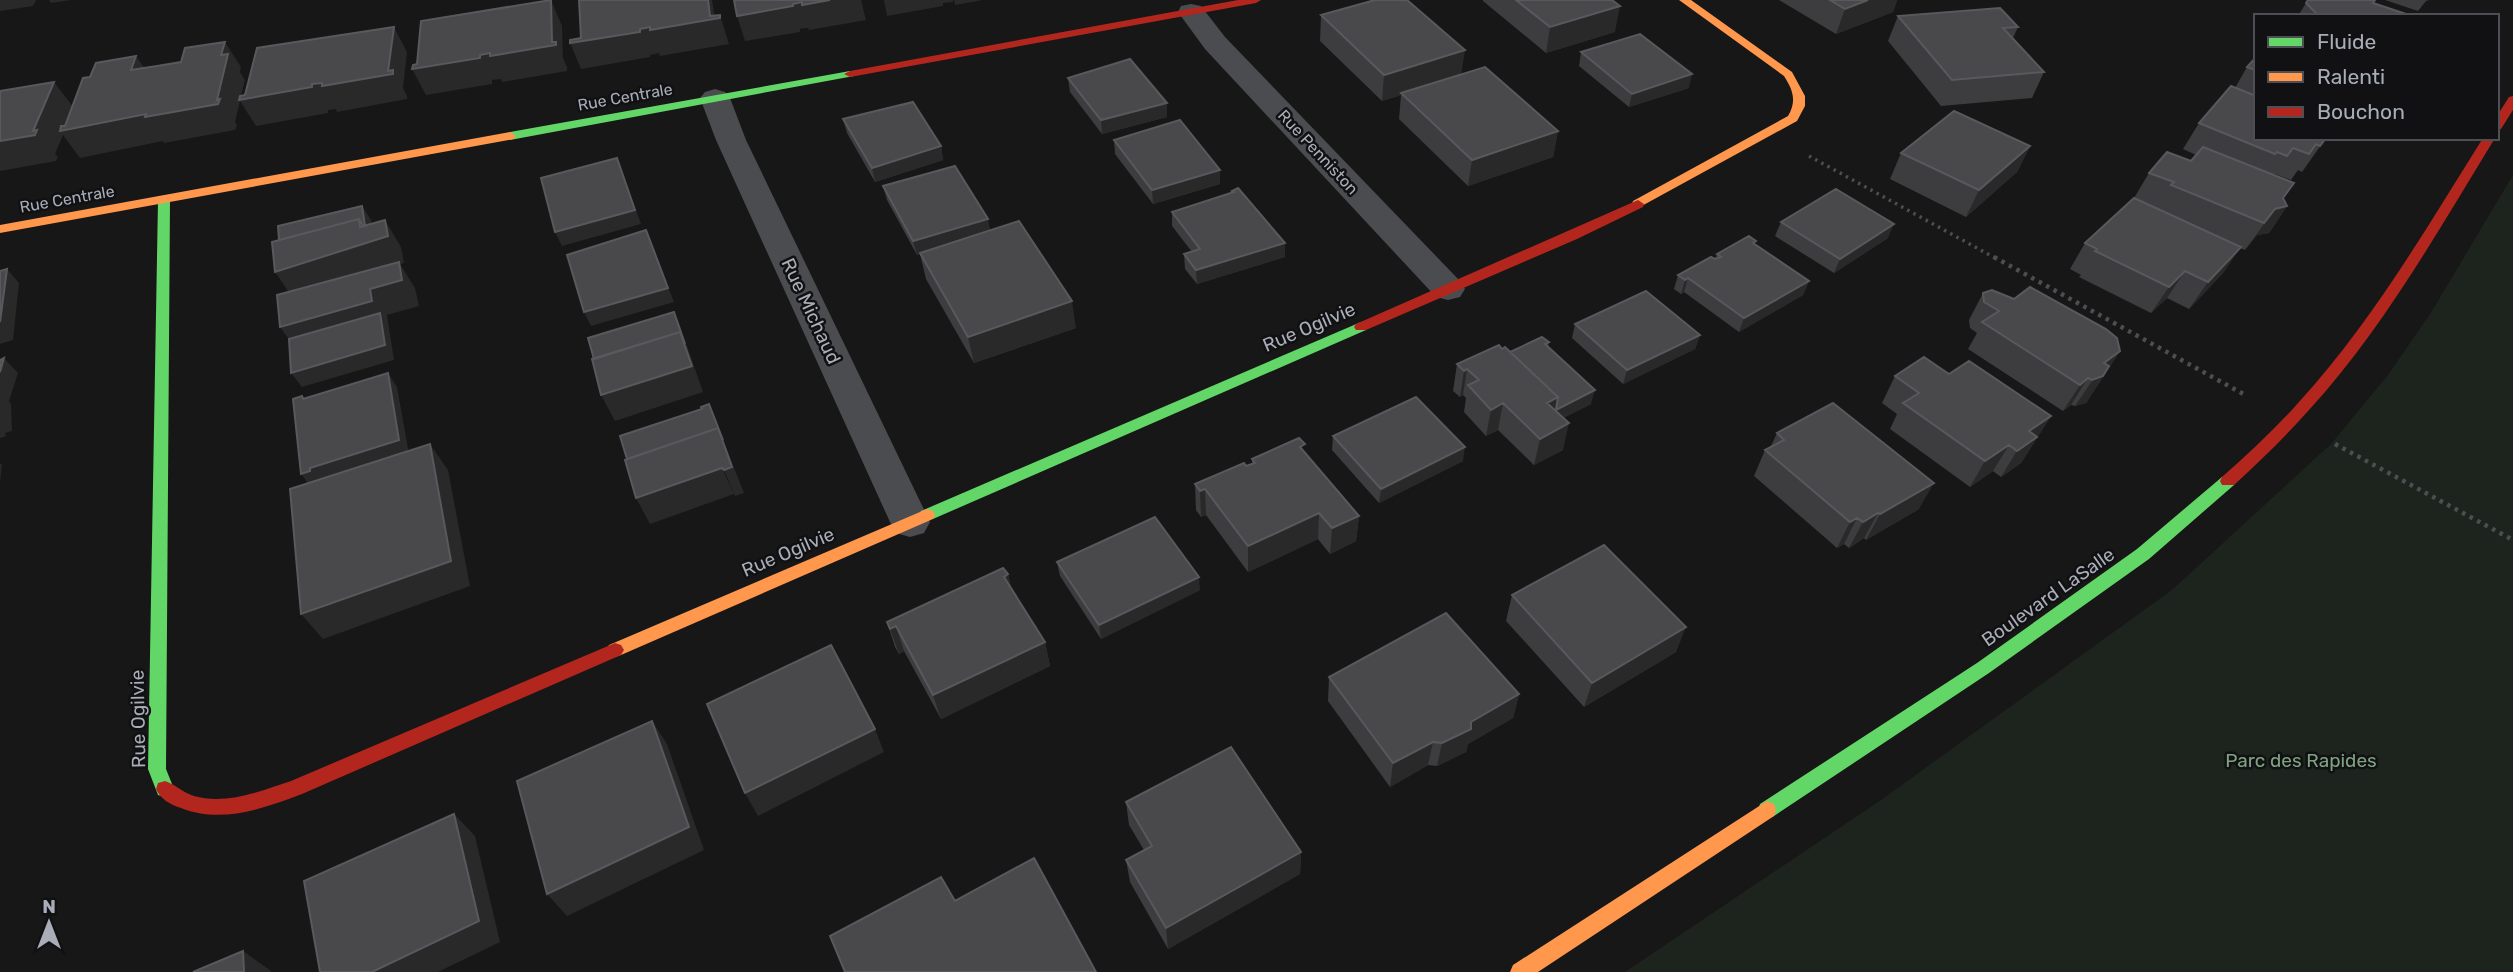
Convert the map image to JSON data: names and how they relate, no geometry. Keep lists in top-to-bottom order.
{
  "streets": {
    "street": [
      "Rue Centrale",
      "Rue Penniston",
      "Rue Michaud",
      "Rue Ogilvie",
      "Boulevard LaSalle"
    ]
  },
  "crossings": [
    ["Rue Centrale", "Rue Penniston"],
    ["Rue Centrale", "Rue Michaud"],
    ["Rue Centrale", "Rue Ogilvie"],
    ["Rue Penniston", "Rue Ogilvie"],
    ["Rue Michaud", "Rue Ogilvie"]
  ],
  "parks": ["Parc des Rapides"],
  "legend": ["Fluide", "Ralenti", "Bouchon"],
  "north": "top"
}
